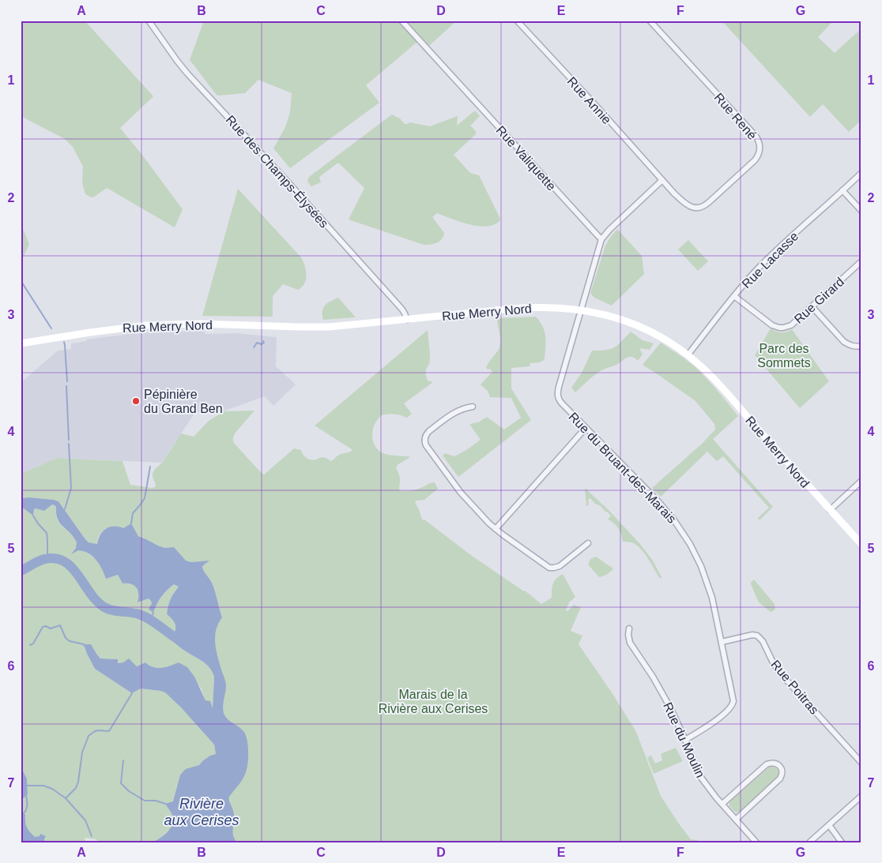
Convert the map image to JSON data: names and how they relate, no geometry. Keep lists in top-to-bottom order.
{
  "streets": {
    "main road": ["Rue Merry Nord"],
    "street": [
      "Rue Annie",
      "Rue René",
      "Rue Valiquette",
      "Rue des Champs-Élysées",
      "Rue Lacasse",
      "Rue Girard",
      "Rue du Bruant-des-Marais",
      "Rue Poitras",
      "Rue du Moulin"
    ]
  },
  "crossings": [
    ["Rue Annie", "Rue René"],
    ["Rue des Champs-Élysées", "Rue Merry Nord"],
    ["Rue Lacasse", "Rue Girard"],
    ["Rue Lacasse", "Rue Merry Nord"],
    ["Rue Merry Nord", "Rue du Bruant-des-Marais"],
    ["Rue du Bruant-des-Marais", "Rue Poitras"],
    ["Rue du Bruant-des-Marais", "Rue du Moulin"]
  ],
  "water": ["Rivière aux Cerises"],
  "parks": ["Parc des Sommets", "Marais de la Rivière aux Cerises"],
  "places": ["Pépinière du Grand Ben"],
  "grid": {
    "columns": [
      "A",
      "B",
      "C",
      "D",
      "E",
      "F",
      "G"
    ],
    "rows": [
      "1",
      "2",
      "3",
      "4",
      "5",
      "6",
      "7"
    ]
  }
}
